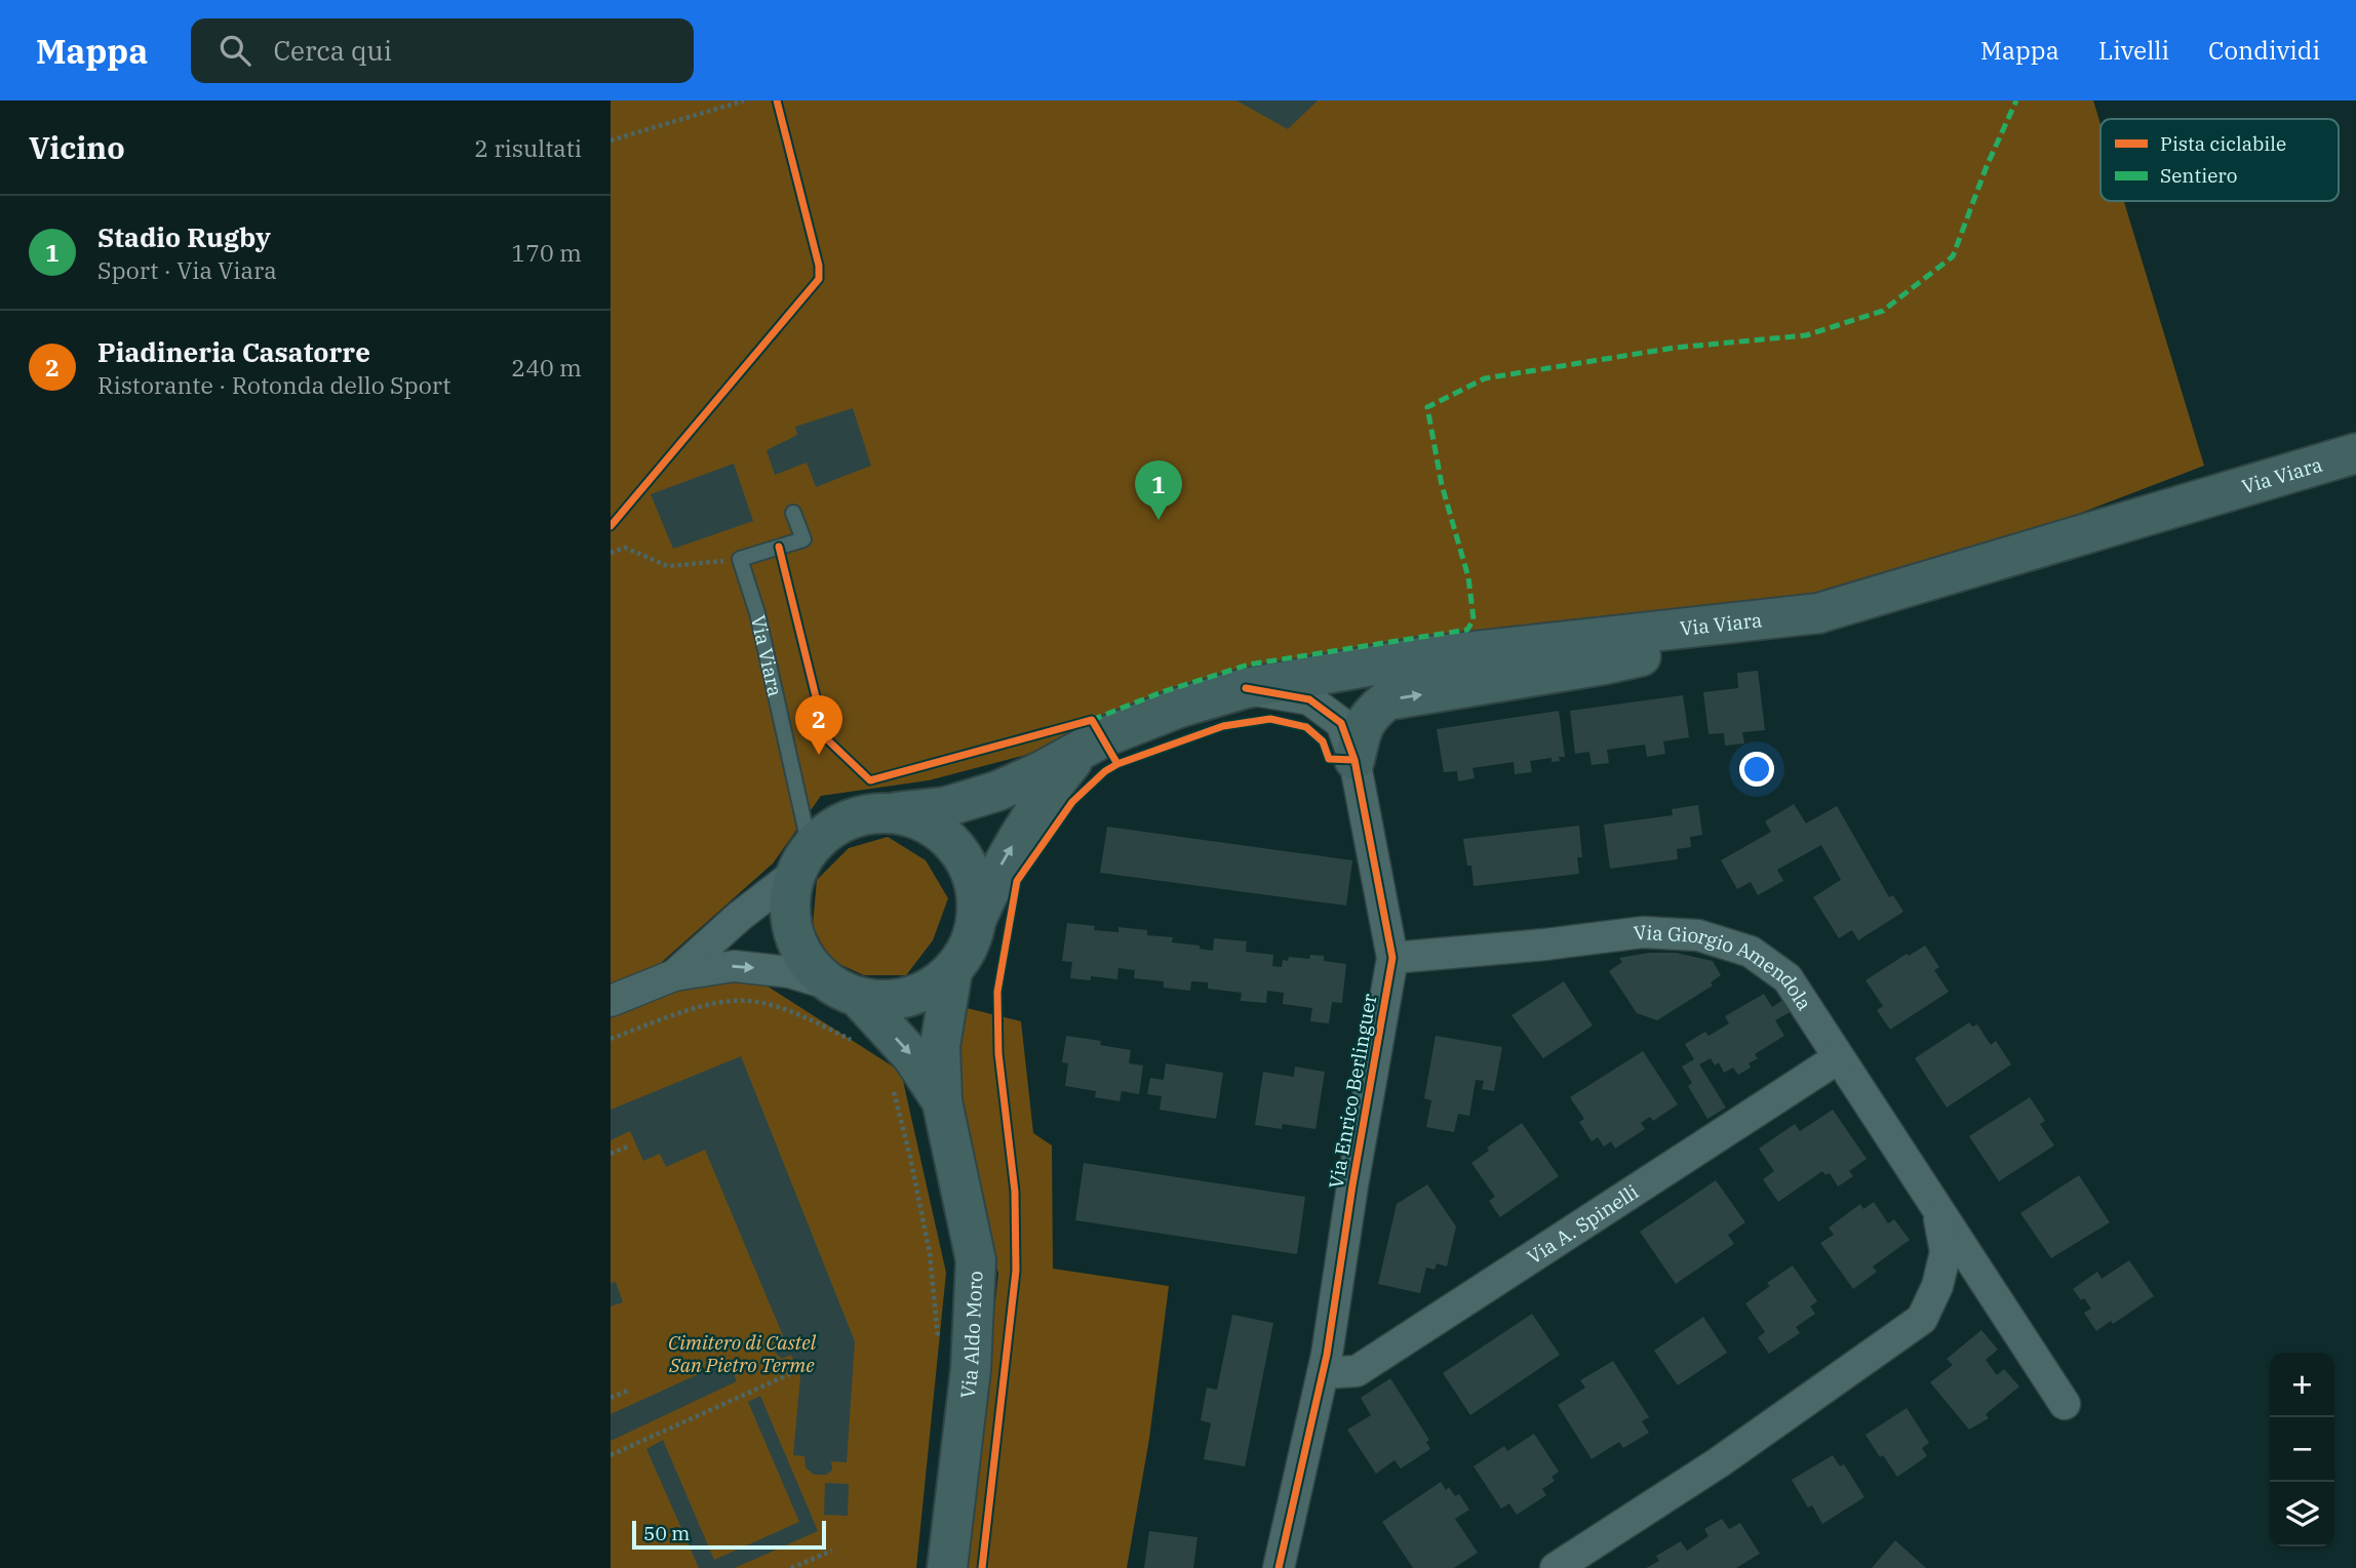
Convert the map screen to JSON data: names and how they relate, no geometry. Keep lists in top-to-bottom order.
{
  "streets": {
    "main road": ["Via Viara", "Via Aldo Moro"],
    "street": ["Via Giorgio Amendola", "Via Enrico Berlinguer", "Via A. Spinelli"]
  },
  "crossings": [
    ["Via Viara", "Via Enrico Berlinguer"],
    ["Via Viara", "Via Aldo Moro"],
    ["Via Giorgio Amendola", "Via Enrico Berlinguer"],
    ["Via Giorgio Amendola", "Via A. Spinelli"],
    ["Via Enrico Berlinguer", "Via A. Spinelli"]
  ],
  "parks": ["Cimitero di Castel San Pietro Terme"],
  "legend": ["Pista ciclabile", "Sentiero"],
  "scale_bar": "50 m",
  "page": {
    "header": "Mappa",
    "search": "Cerca qui",
    "nav": ["Mappa", "Livelli", "Condividi"],
    "heading": ["Vicino", "2 risultati"],
    "list": [
      {
        "mark": "1",
        "name": "Stadio Rugby",
        "note": "Sport · Via Viara",
        "value": "170 m"
      },
      {
        "mark": "2",
        "name": "Piadineria Casatorre",
        "note": "Ristorante · Rotonda dello Sport",
        "value": "240 m"
      }
    ],
    "pins": ["1", "2"],
    "map_buttons": ["+", "−"],
    "scale": "50 m"
  }
}
